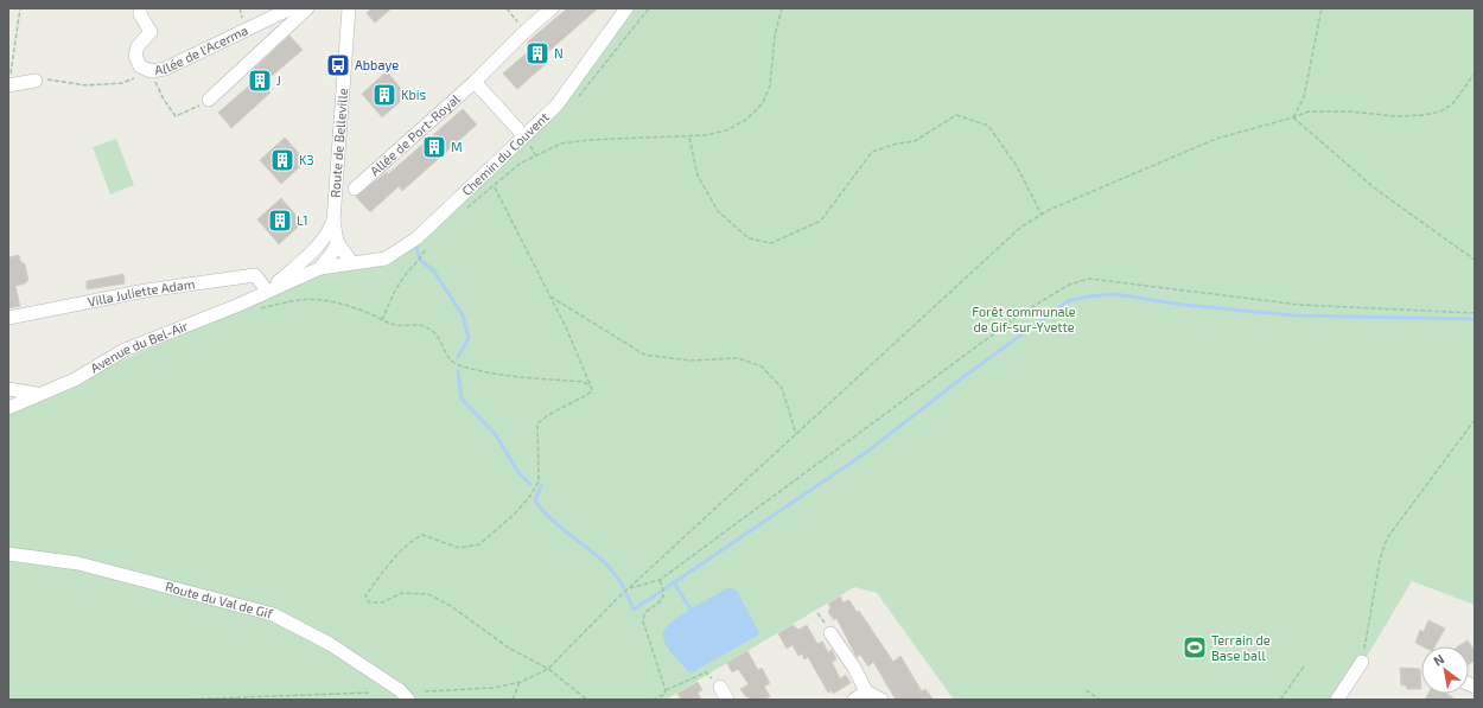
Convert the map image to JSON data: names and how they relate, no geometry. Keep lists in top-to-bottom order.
{
  "streets": {
    "street": [
      "Allée de l'Acerma",
      "Allée de Port-Royal",
      "Route de Belleville",
      "Chemin du Couvent",
      "Villa Juliette Adam",
      "Avenue du Bel-Air",
      "Route du Val de Gif"
    ]
  },
  "crossings": [
    ["Route de Belleville", "Villa Juliette Adam"],
    ["Route de Belleville", "Avenue du Bel-Air"],
    ["Villa Juliette Adam", "Avenue du Bel-Air"]
  ],
  "parks": ["Forêt communale de Gif-sur-Yvette"],
  "places": {
    "building": [
      "N",
      "J",
      "Kbis",
      "M",
      "K3",
      "L1"
    ],
    "bus stop": ["Abbaye"],
    "sports": ["Terrain de Base ball"]
  },
  "north": "top left"
}
